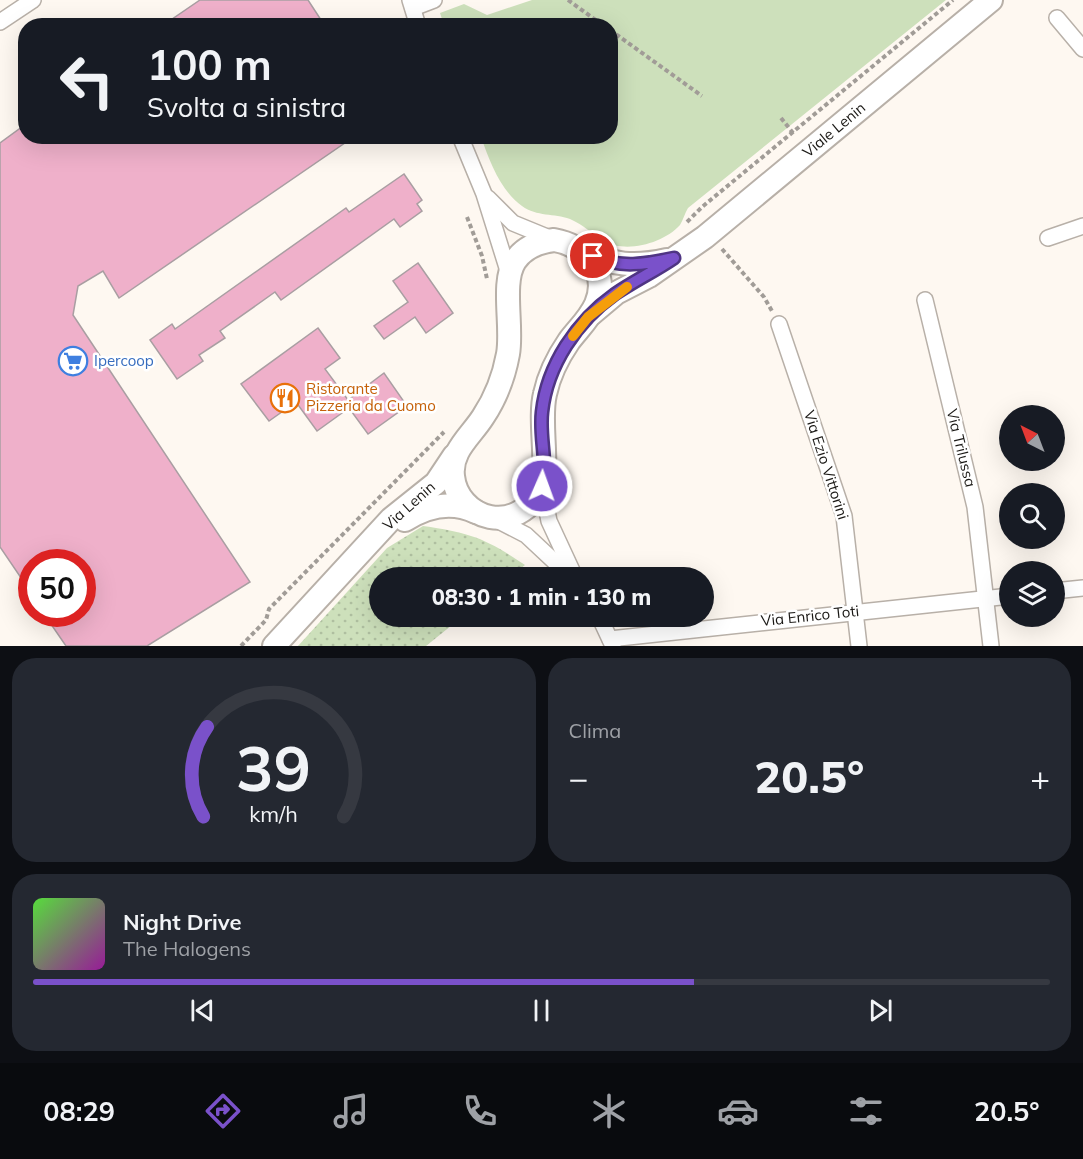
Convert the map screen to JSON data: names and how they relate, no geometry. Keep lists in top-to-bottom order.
{
  "streets": {
    "main road": ["Viale Lenin", "Via Lenin"],
    "street": ["Via Trilussa", "Via Ezio Vittorini", "Via Enrico Toti"]
  },
  "crossings": [
    ["Via Trilussa", "Via Enrico Toti"],
    ["Via Ezio Vittorini", "Via Enrico Toti"]
  ],
  "places": {
    "supermarket": ["Ipercoop"],
    "restaurant": ["Ristorante Pizzeria da Cuomo"]
  },
  "north": "top left",
  "page": {
    "turn": ["100 m", "Svolta a sinistra"],
    "limit": "50",
    "trip": "08:30 · 1 min · 130 m",
    "tile": "Clima",
    "heat": ["−", "20.5°", "+"],
    "song": ["Night Drive", "The Halogens"],
    "tabs": ["08:29", "20.5°"],
    "gauge": ["39", "km/h"]
  }
}
